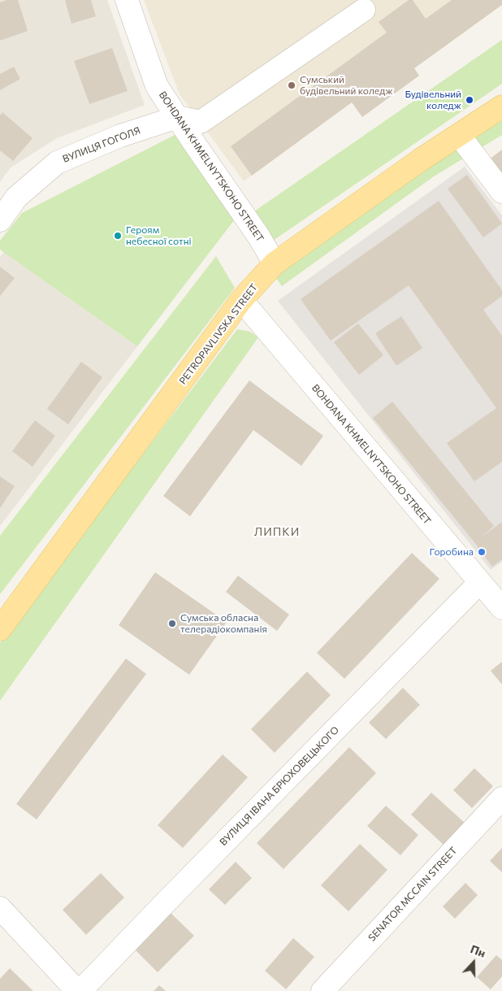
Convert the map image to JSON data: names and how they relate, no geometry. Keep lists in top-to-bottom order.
{
  "streets": {
    "main road": ["PETROPAVLIVSKA STREET"],
    "street": [
      "ВУЛИЦЯ ГОГОЛЯ",
      "BOHDANA KHMELNYTSKOHO STREET",
      "ВУЛИЦЯ ІВАНА БРЮХОВЕЦЬКОГО",
      "SENATOR MCCAIN STREET"
    ]
  },
  "crossings": [
    ["ВУЛИЦЯ ГОГОЛЯ", "BOHDANA KHMELNYTSKOHO STREET"],
    ["BOHDANA KHMELNYTSKOHO STREET", "PETROPAVLIVSKA STREET"],
    ["BOHDANA KHMELNYTSKOHO STREET", "ВУЛИЦЯ ІВАНА БРЮХОВЕЦЬКОГО"]
  ],
  "districts": ["ЛИПКИ"],
  "places": [
    "Сумський будівельний коледж",
    "Будівельний коледж",
    "Героям небесної сотні",
    "Горобина",
    "Сумська обласна телерадіокомпанія"
  ],
  "north": "top"
}
